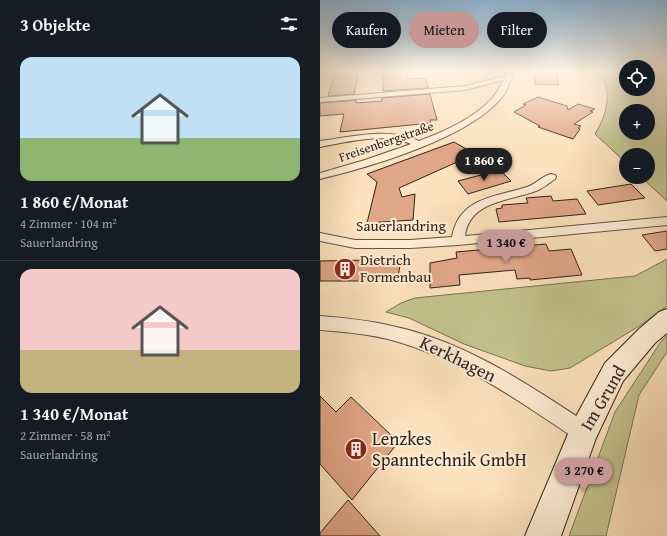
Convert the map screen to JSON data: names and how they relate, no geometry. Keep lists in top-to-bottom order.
{
  "streets": {
    "main road": ["Im Grund"],
    "street": ["Freisenbergstraße", "Sauerlandring", "Kerkhagen"]
  },
  "crossings": [
    ["Kerkhagen", "Im Grund"]
  ],
  "places": {
    "building": ["Dietrich Formenbau", "Lenzkes Spanntechnik GmbH"]
  },
  "page": {
    "heading": "3 Objekte",
    "chip": ["Kaufen", "Mieten", "Filter"],
    "list": [
      {
        "name": "1 860 €/Monat",
        "note": "4 Zimmer · 104 m² · Sauerlandring"
      },
      {
        "name": "1 340 €/Monat",
        "note": "2 Zimmer · 58 m² · Sauerlandring"
      }
    ],
    "map_buttons": ["+", "−"],
    "price": ["1 860 €", "1 340 €", "3 270 €"]
  }
}
